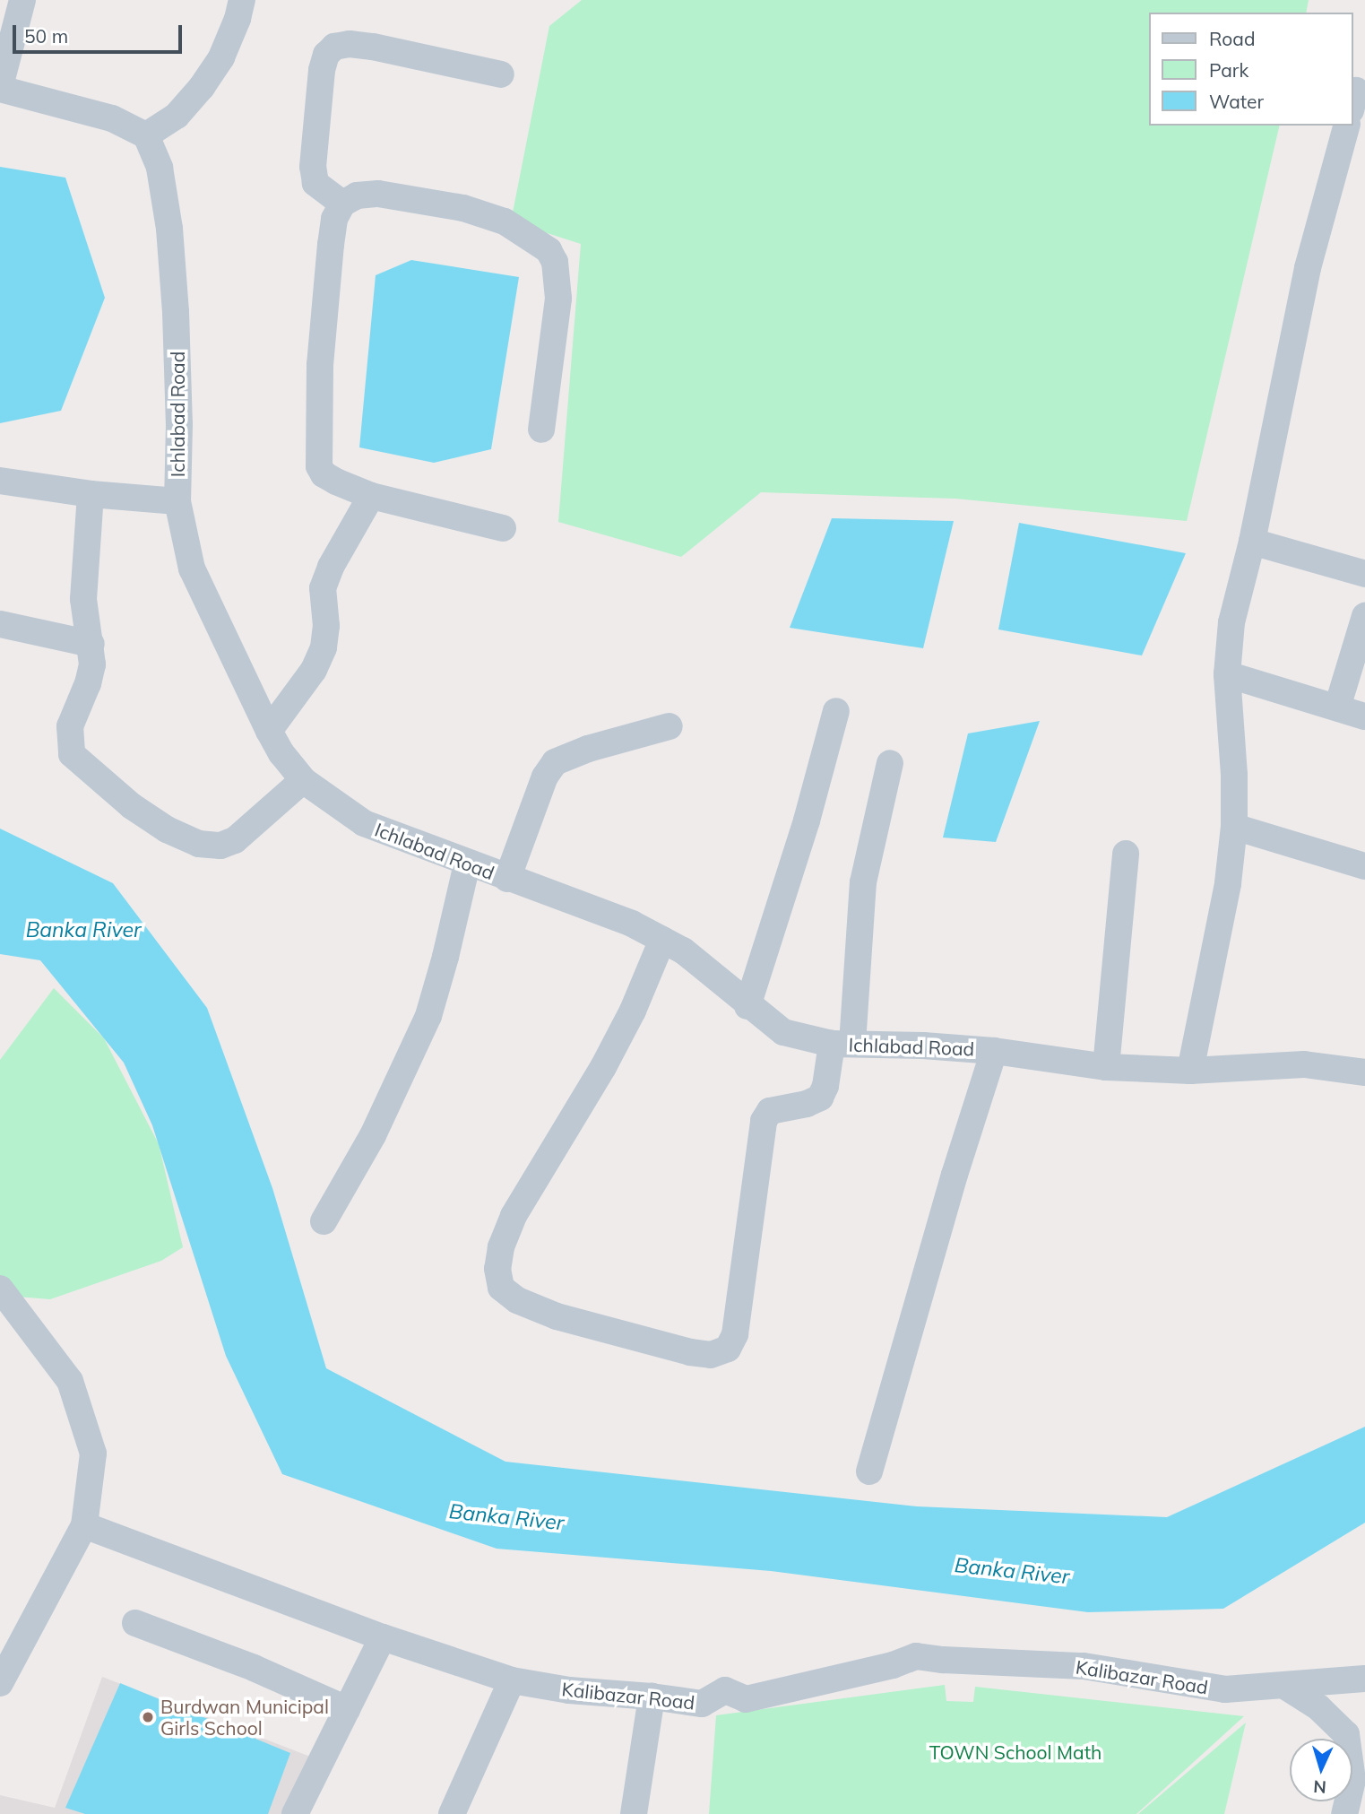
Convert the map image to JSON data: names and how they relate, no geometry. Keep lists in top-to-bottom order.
{
  "streets": {
    "street": ["Ichlabad Road", "Kalibazar Road"]
  },
  "water": ["Banka River"],
  "parks": ["TOWN School Math"],
  "places": ["Burdwan Municipal Girls School"],
  "legend": ["Road", "Park", "Water"],
  "scale_bar": "50 m",
  "north": "bottom"
}
